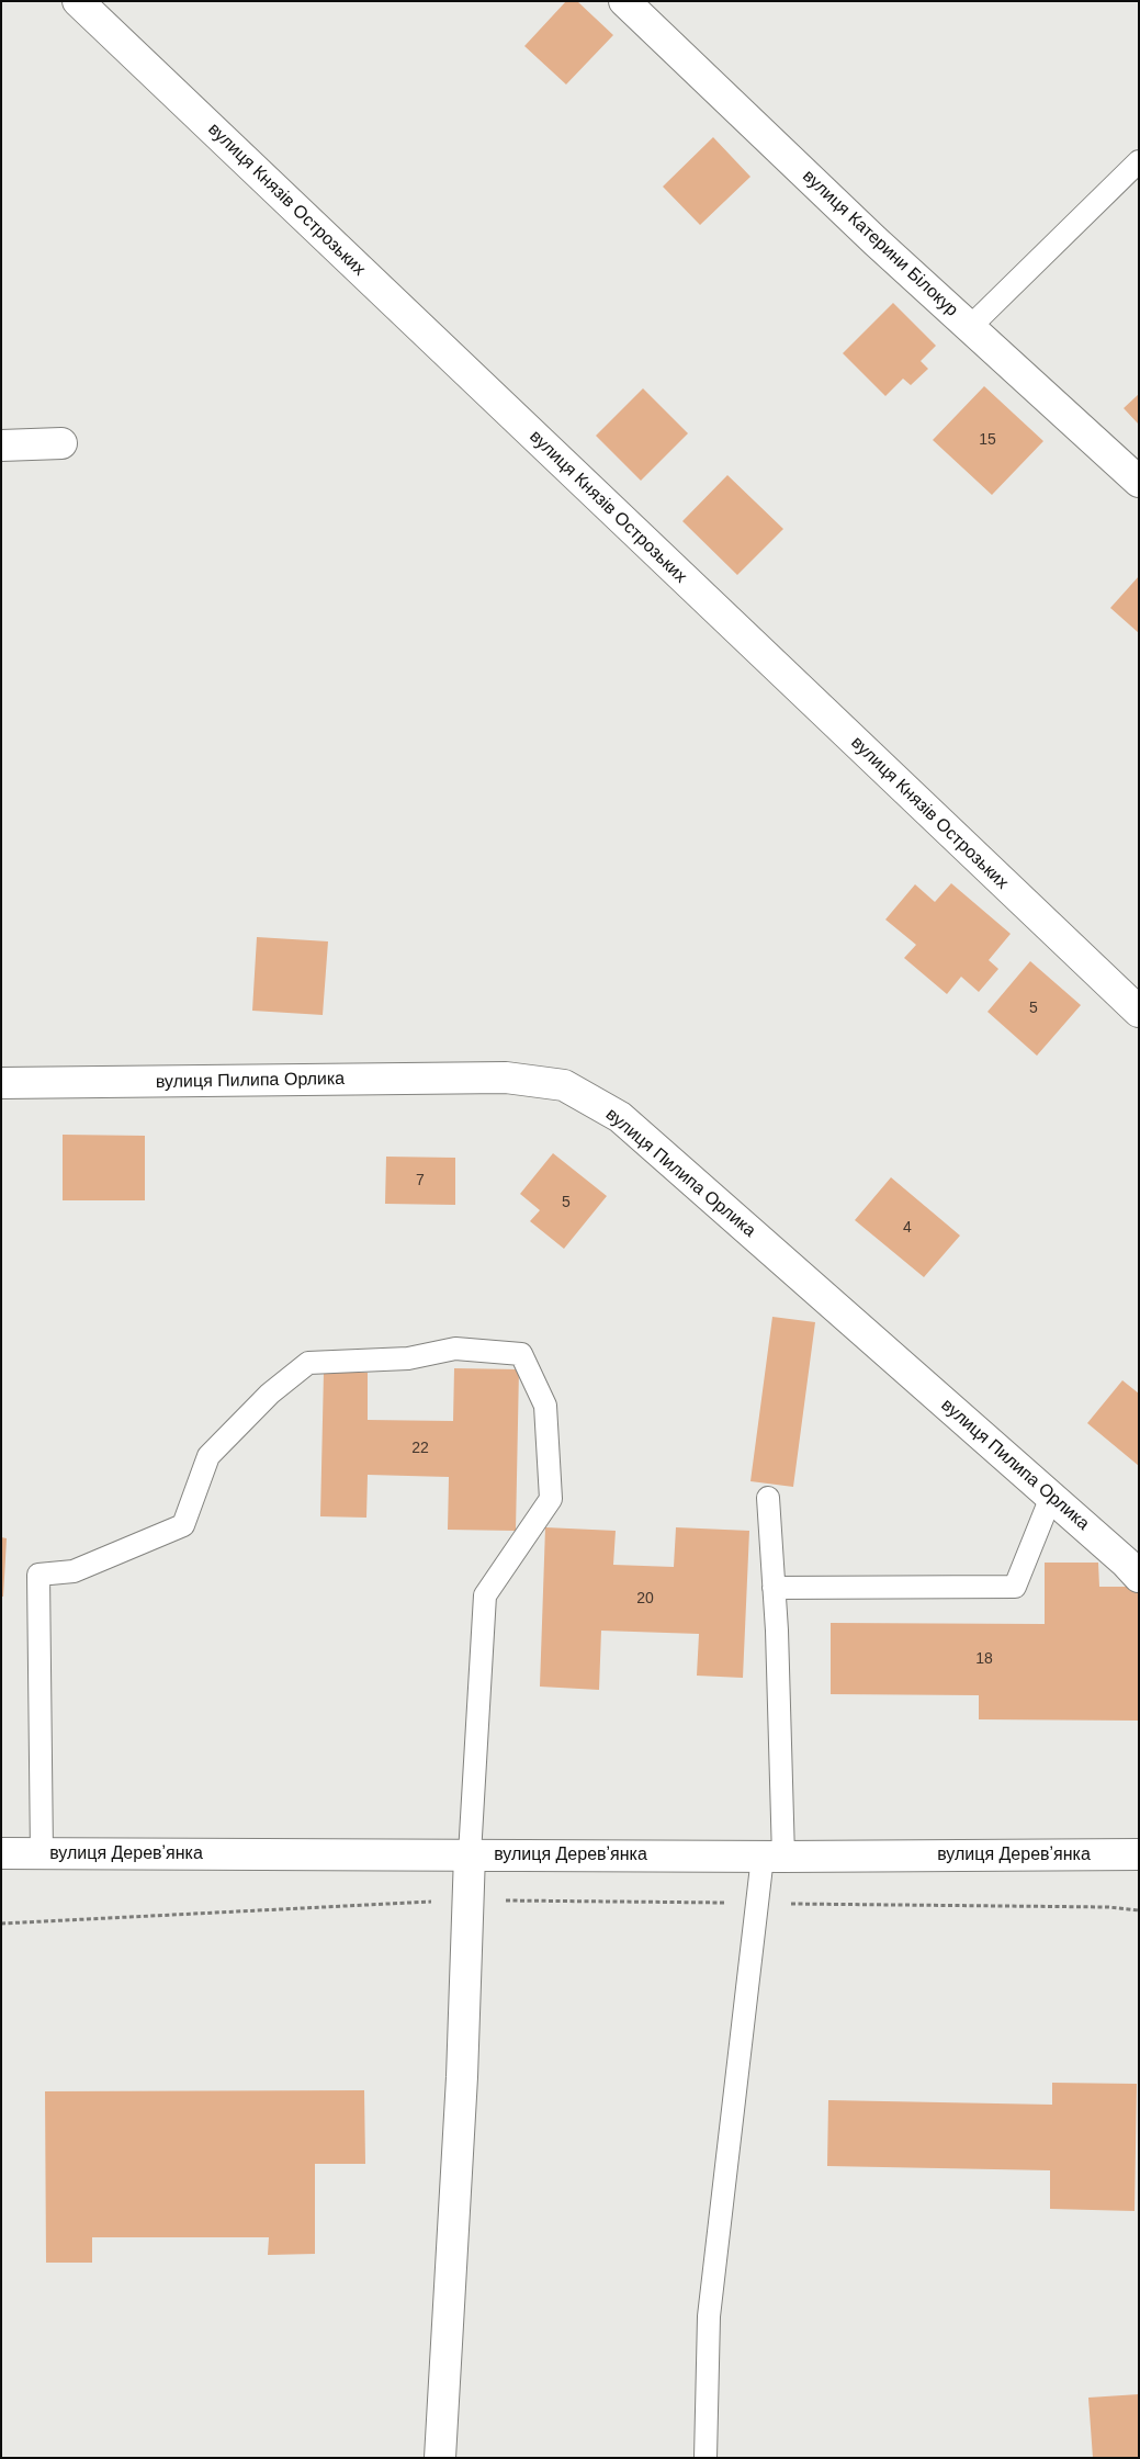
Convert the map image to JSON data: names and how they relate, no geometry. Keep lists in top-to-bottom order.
{
  "streets": {
    "street": [
      "вулиця Князів Острозьких",
      "вулиця Катерини Білокур",
      "вулиця Пилипа Орлика",
      "вулиця Деревʼянка"
    ]
  },
  "house_numbers": [
    "15",
    "5",
    "7",
    "5",
    "4",
    "22",
    "20",
    "18"
  ]
}
